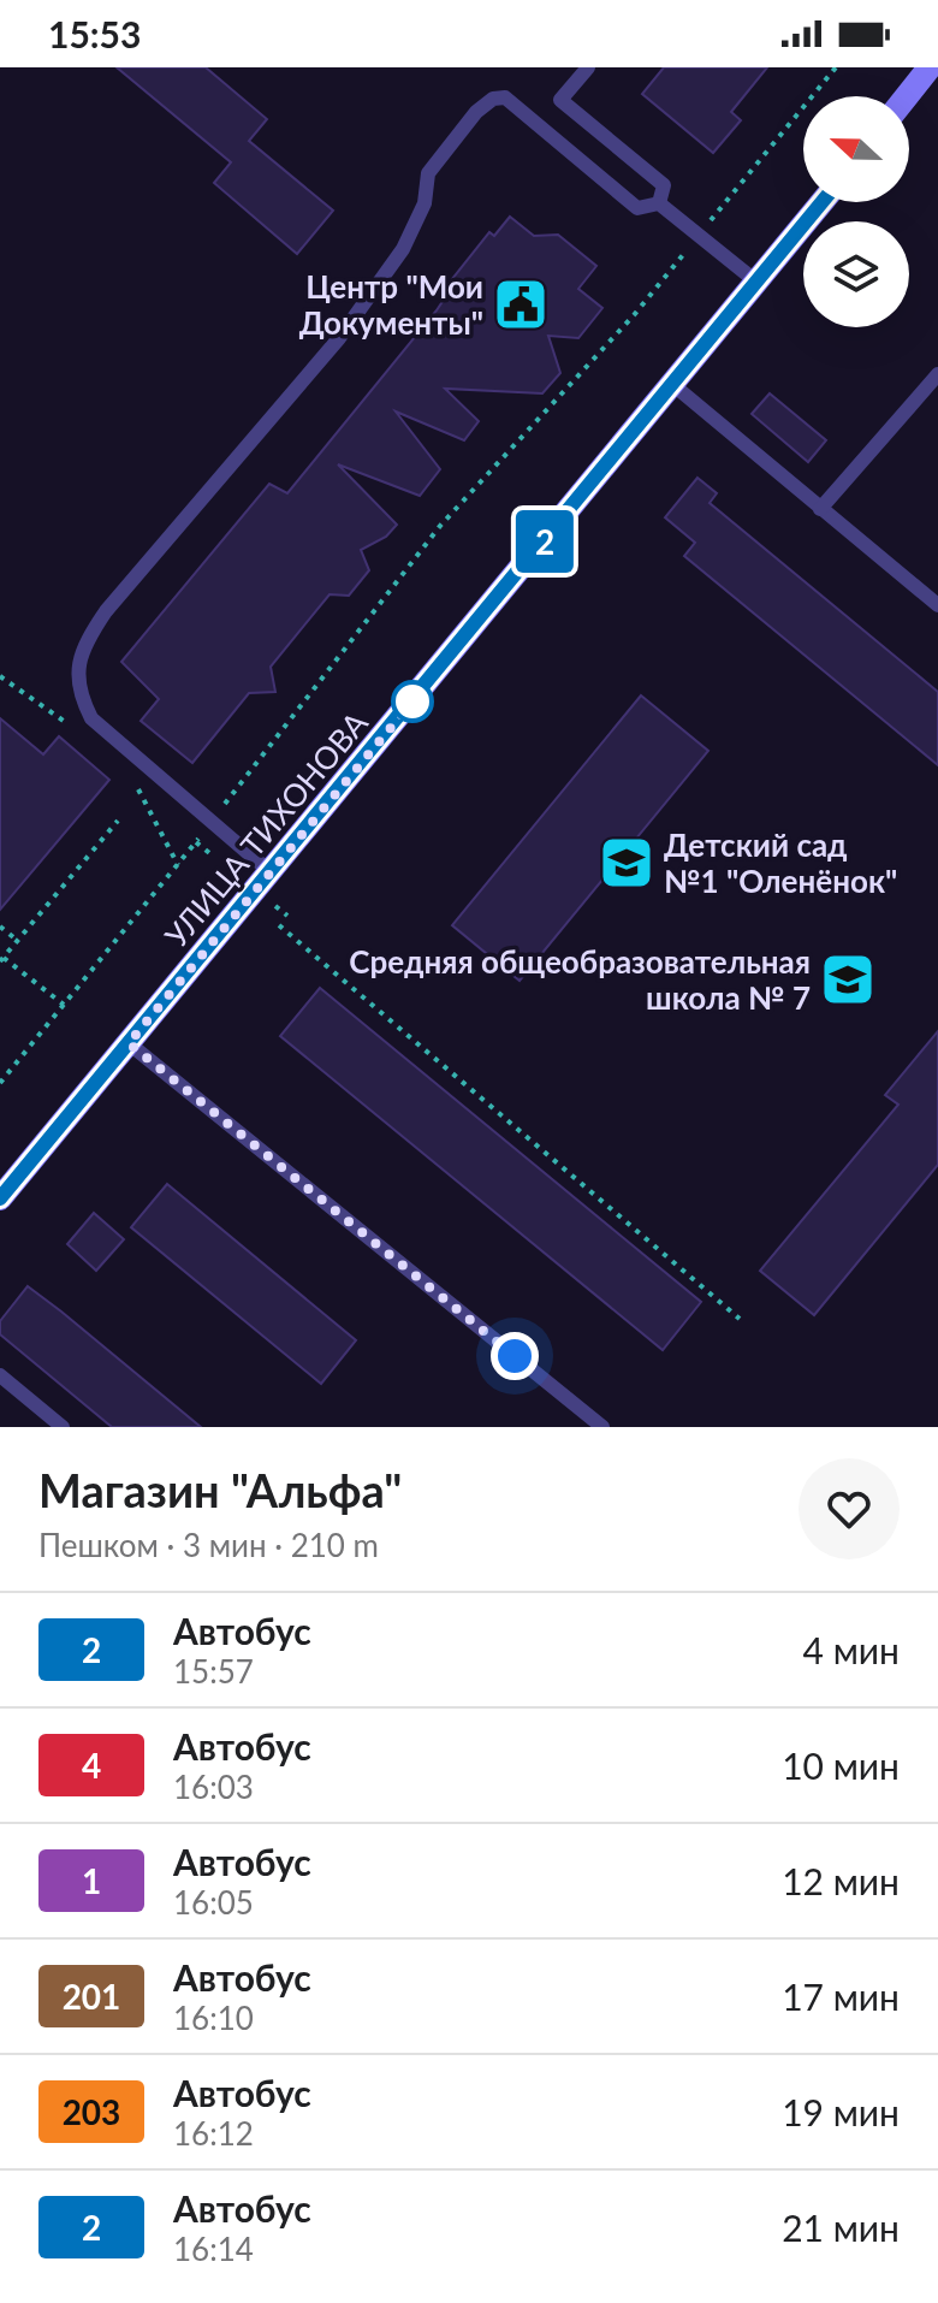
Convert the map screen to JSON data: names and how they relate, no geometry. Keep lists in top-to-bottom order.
{
  "streets": {
    "main road": ["УЛИЦА ТИХОНОВА"]
  },
  "places": {
    "public building": ["Центр \"Мои Документы\""],
    "school or university": ["Детский сад №1 \"Оленёнок\"", "Cредняя общеобразовательная школа № 7"]
  },
  "lines": ["bus line 2"],
  "north": "left",
  "page": {
    "status": "15:53",
    "on_map": "2",
    "heading": ["Магазин \"Альфа\"", "Пешком · 3 мин · 210 m"],
    "list": [
      {
        "mark": "2",
        "name": "Автобус",
        "note": "15:57",
        "value": "4 мин"
      },
      {
        "mark": "4",
        "name": "Автобус",
        "note": "16:03",
        "value": "10 мин"
      },
      {
        "mark": "1",
        "name": "Автобус",
        "note": "16:05",
        "value": "12 мин"
      },
      {
        "mark": "201",
        "name": "Автобус",
        "note": "16:10",
        "value": "17 мин"
      },
      {
        "mark": "203",
        "name": "Автобус",
        "note": "16:12",
        "value": "19 мин"
      },
      {
        "mark": "2",
        "name": "Автобус",
        "note": "16:14",
        "value": "21 мин"
      }
    ]
  }
}
